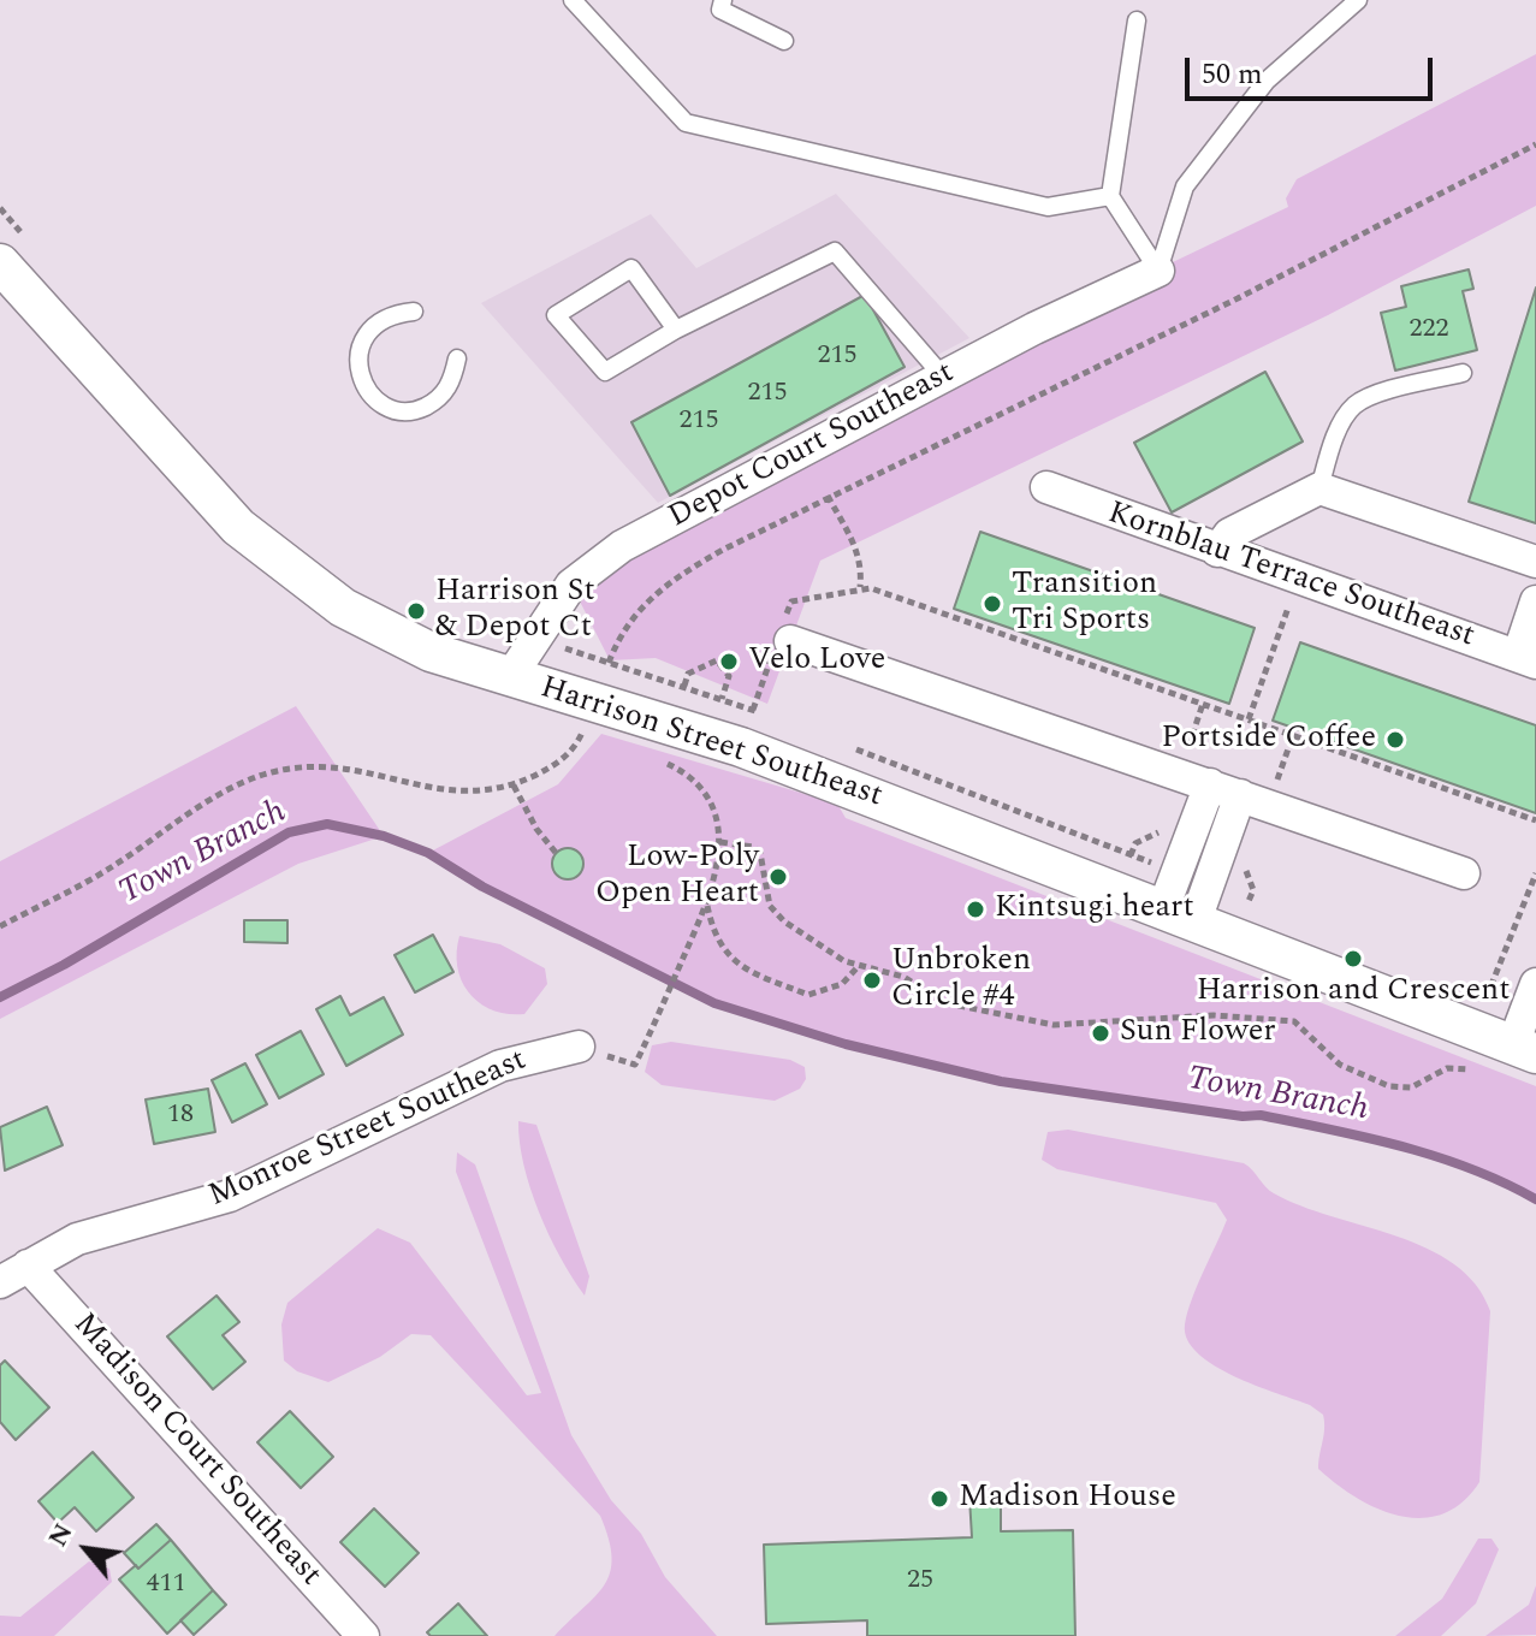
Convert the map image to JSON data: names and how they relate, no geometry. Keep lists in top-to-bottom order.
{
  "streets": {
    "street": [
      "Depot Court Southeast",
      "Kornblau Terrace Southeast",
      "Harrison Street Southeast",
      "Monroe Street Southeast",
      "Madison Court Southeast"
    ]
  },
  "crossings": [
    ["Depot Court Southeast", "Harrison Street Southeast"],
    ["Monroe Street Southeast", "Madison Court Southeast"]
  ],
  "water": ["Town Branch"],
  "places": [
    "Transition Tri Sports",
    "Harrison St & Depot Ct",
    "Velo Love",
    "Portside Coffee",
    "Low-Poly Open Heart",
    "Kintsugi heart",
    "Harrison and Crescent",
    "Unbroken Circle #4",
    "Sun Flower",
    "Madison House"
  ],
  "house_numbers": [
    "222",
    "215",
    "215",
    "215",
    "18",
    "25",
    "411"
  ],
  "scale_bar": "50 m",
  "north": "top left"
}
